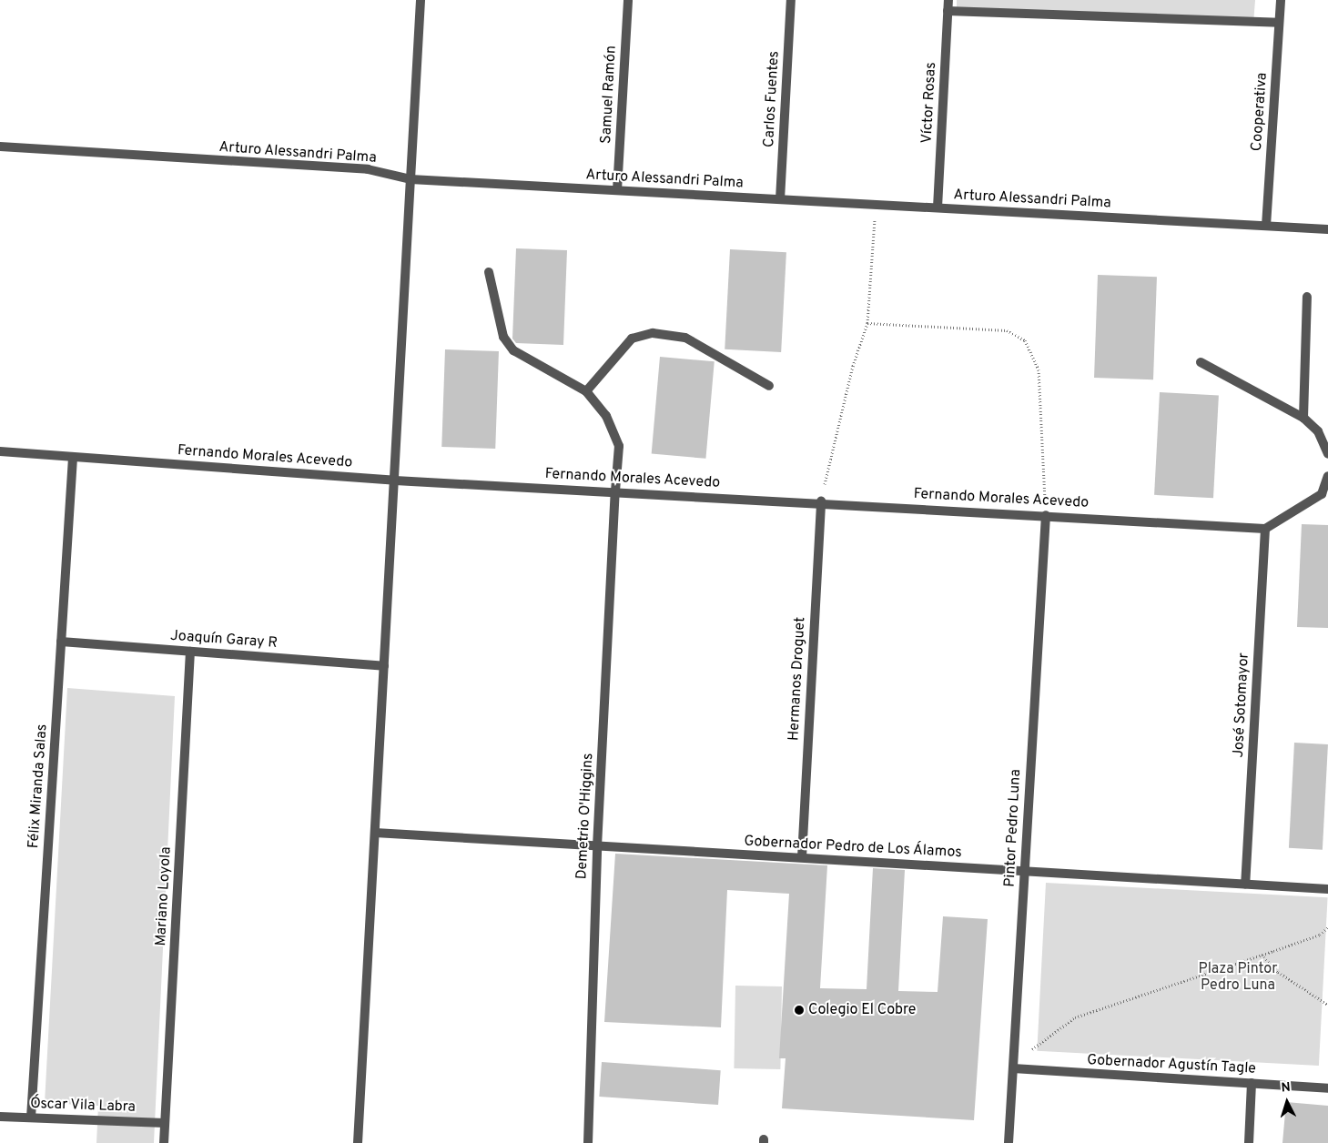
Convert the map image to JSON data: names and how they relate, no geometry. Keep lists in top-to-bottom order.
{
  "streets": {
    "street": [
      "Samuel Ramón",
      "Carlos Fuentes",
      "Víctor Rosas",
      "Cooperativa",
      "Arturo Alessandri Palma",
      "Fernando Morales Acevedo",
      "Joaquín Garay R",
      "Hermanos Droguet",
      "José Sotomayor",
      "Félix Miranda Salas",
      "Demetrio O'Higgins",
      "Pintor Pedro Luna",
      "Gobernador Pedro de Los Álamos",
      "Mariano Loyola",
      "Gobernador Agustín Tagle",
      "Óscar Vila Labra"
    ]
  },
  "crossings": [
    ["Samuel Ramón", "Arturo Alessandri Palma"],
    ["Carlos Fuentes", "Arturo Alessandri Palma"],
    ["Víctor Rosas", "Arturo Alessandri Palma"],
    ["Cooperativa", "Arturo Alessandri Palma"],
    ["Fernando Morales Acevedo", "Hermanos Droguet"],
    ["Fernando Morales Acevedo", "José Sotomayor"],
    ["Fernando Morales Acevedo", "Félix Miranda Salas"],
    ["Fernando Morales Acevedo", "Demetrio O'Higgins"],
    ["Fernando Morales Acevedo", "Pintor Pedro Luna"],
    ["Joaquín Garay R", "Félix Miranda Salas"],
    ["Joaquín Garay R", "Mariano Loyola"],
    ["Hermanos Droguet", "Gobernador Pedro de Los Álamos"],
    ["José Sotomayor", "Gobernador Pedro de Los Álamos"],
    ["Félix Miranda Salas", "Óscar Vila Labra"],
    ["Demetrio O'Higgins", "Gobernador Pedro de Los Álamos"],
    ["Pintor Pedro Luna", "Gobernador Pedro de Los Álamos"],
    ["Pintor Pedro Luna", "Gobernador Agustín Tagle"],
    ["Mariano Loyola", "Óscar Vila Labra"]
  ],
  "parks": ["Plaza Pintor Pedro Luna"],
  "places": ["Colegio El Cobre"],
  "north": "top"
}
